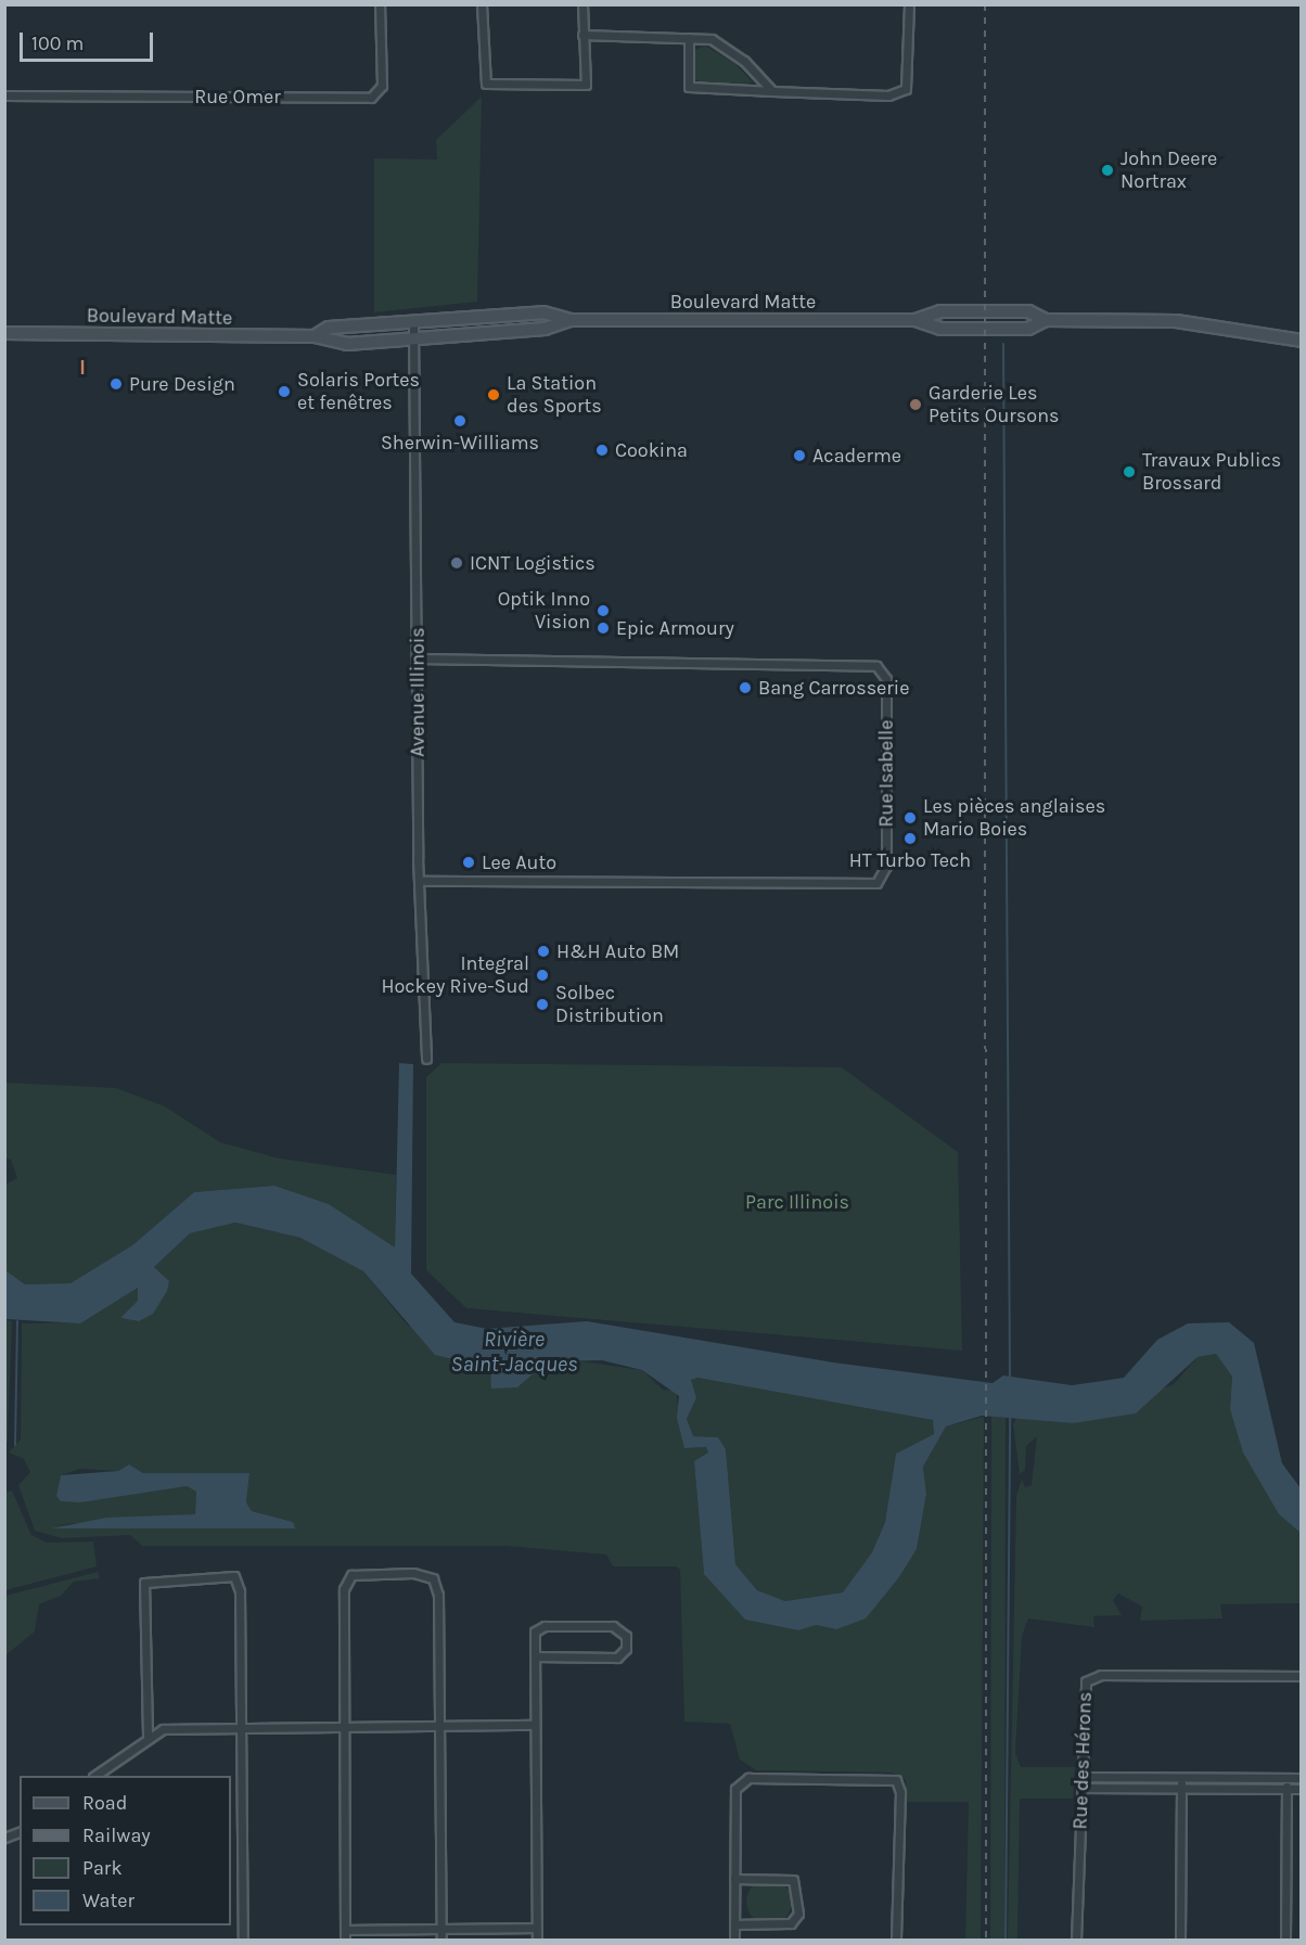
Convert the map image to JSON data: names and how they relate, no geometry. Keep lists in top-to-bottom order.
{
  "streets": {
    "main road": ["Boulevard Matte"],
    "street": [
      "Rue Omer",
      "Avenue Illinois",
      "Rue Isabelle",
      "Rue des Hérons"
    ]
  },
  "crossings": [
    ["Boulevard Matte", "Avenue Illinois"],
    ["Avenue Illinois", "Rue Isabelle"]
  ],
  "districts": ["I"],
  "water": ["Rivière Saint-Jacques"],
  "parks": ["Parc Illinois"],
  "places": [
    "John Deere Nortrax",
    "Pure Design",
    "Solaris Portes et fenêtres",
    "La Station des Sports",
    "Garderie Les Petits Oursons",
    "Sherwin-Williams",
    "Cookina",
    "Acaderme",
    "Travaux Publics Brossard",
    "ICNT Logistics",
    "Optik Inno Vision",
    "Epic Armoury",
    "Bang Carrosserie",
    "Les pièces anglaises Mario Boies",
    "HT Turbo Tech",
    "Lee Auto",
    "H&H Auto BM",
    "Integral Hockey Rive-Sud",
    "Solbec Distribution"
  ],
  "legend": [
    "Road",
    "Railway",
    "Park",
    "Water"
  ],
  "scale_bar": "100 m"
}
